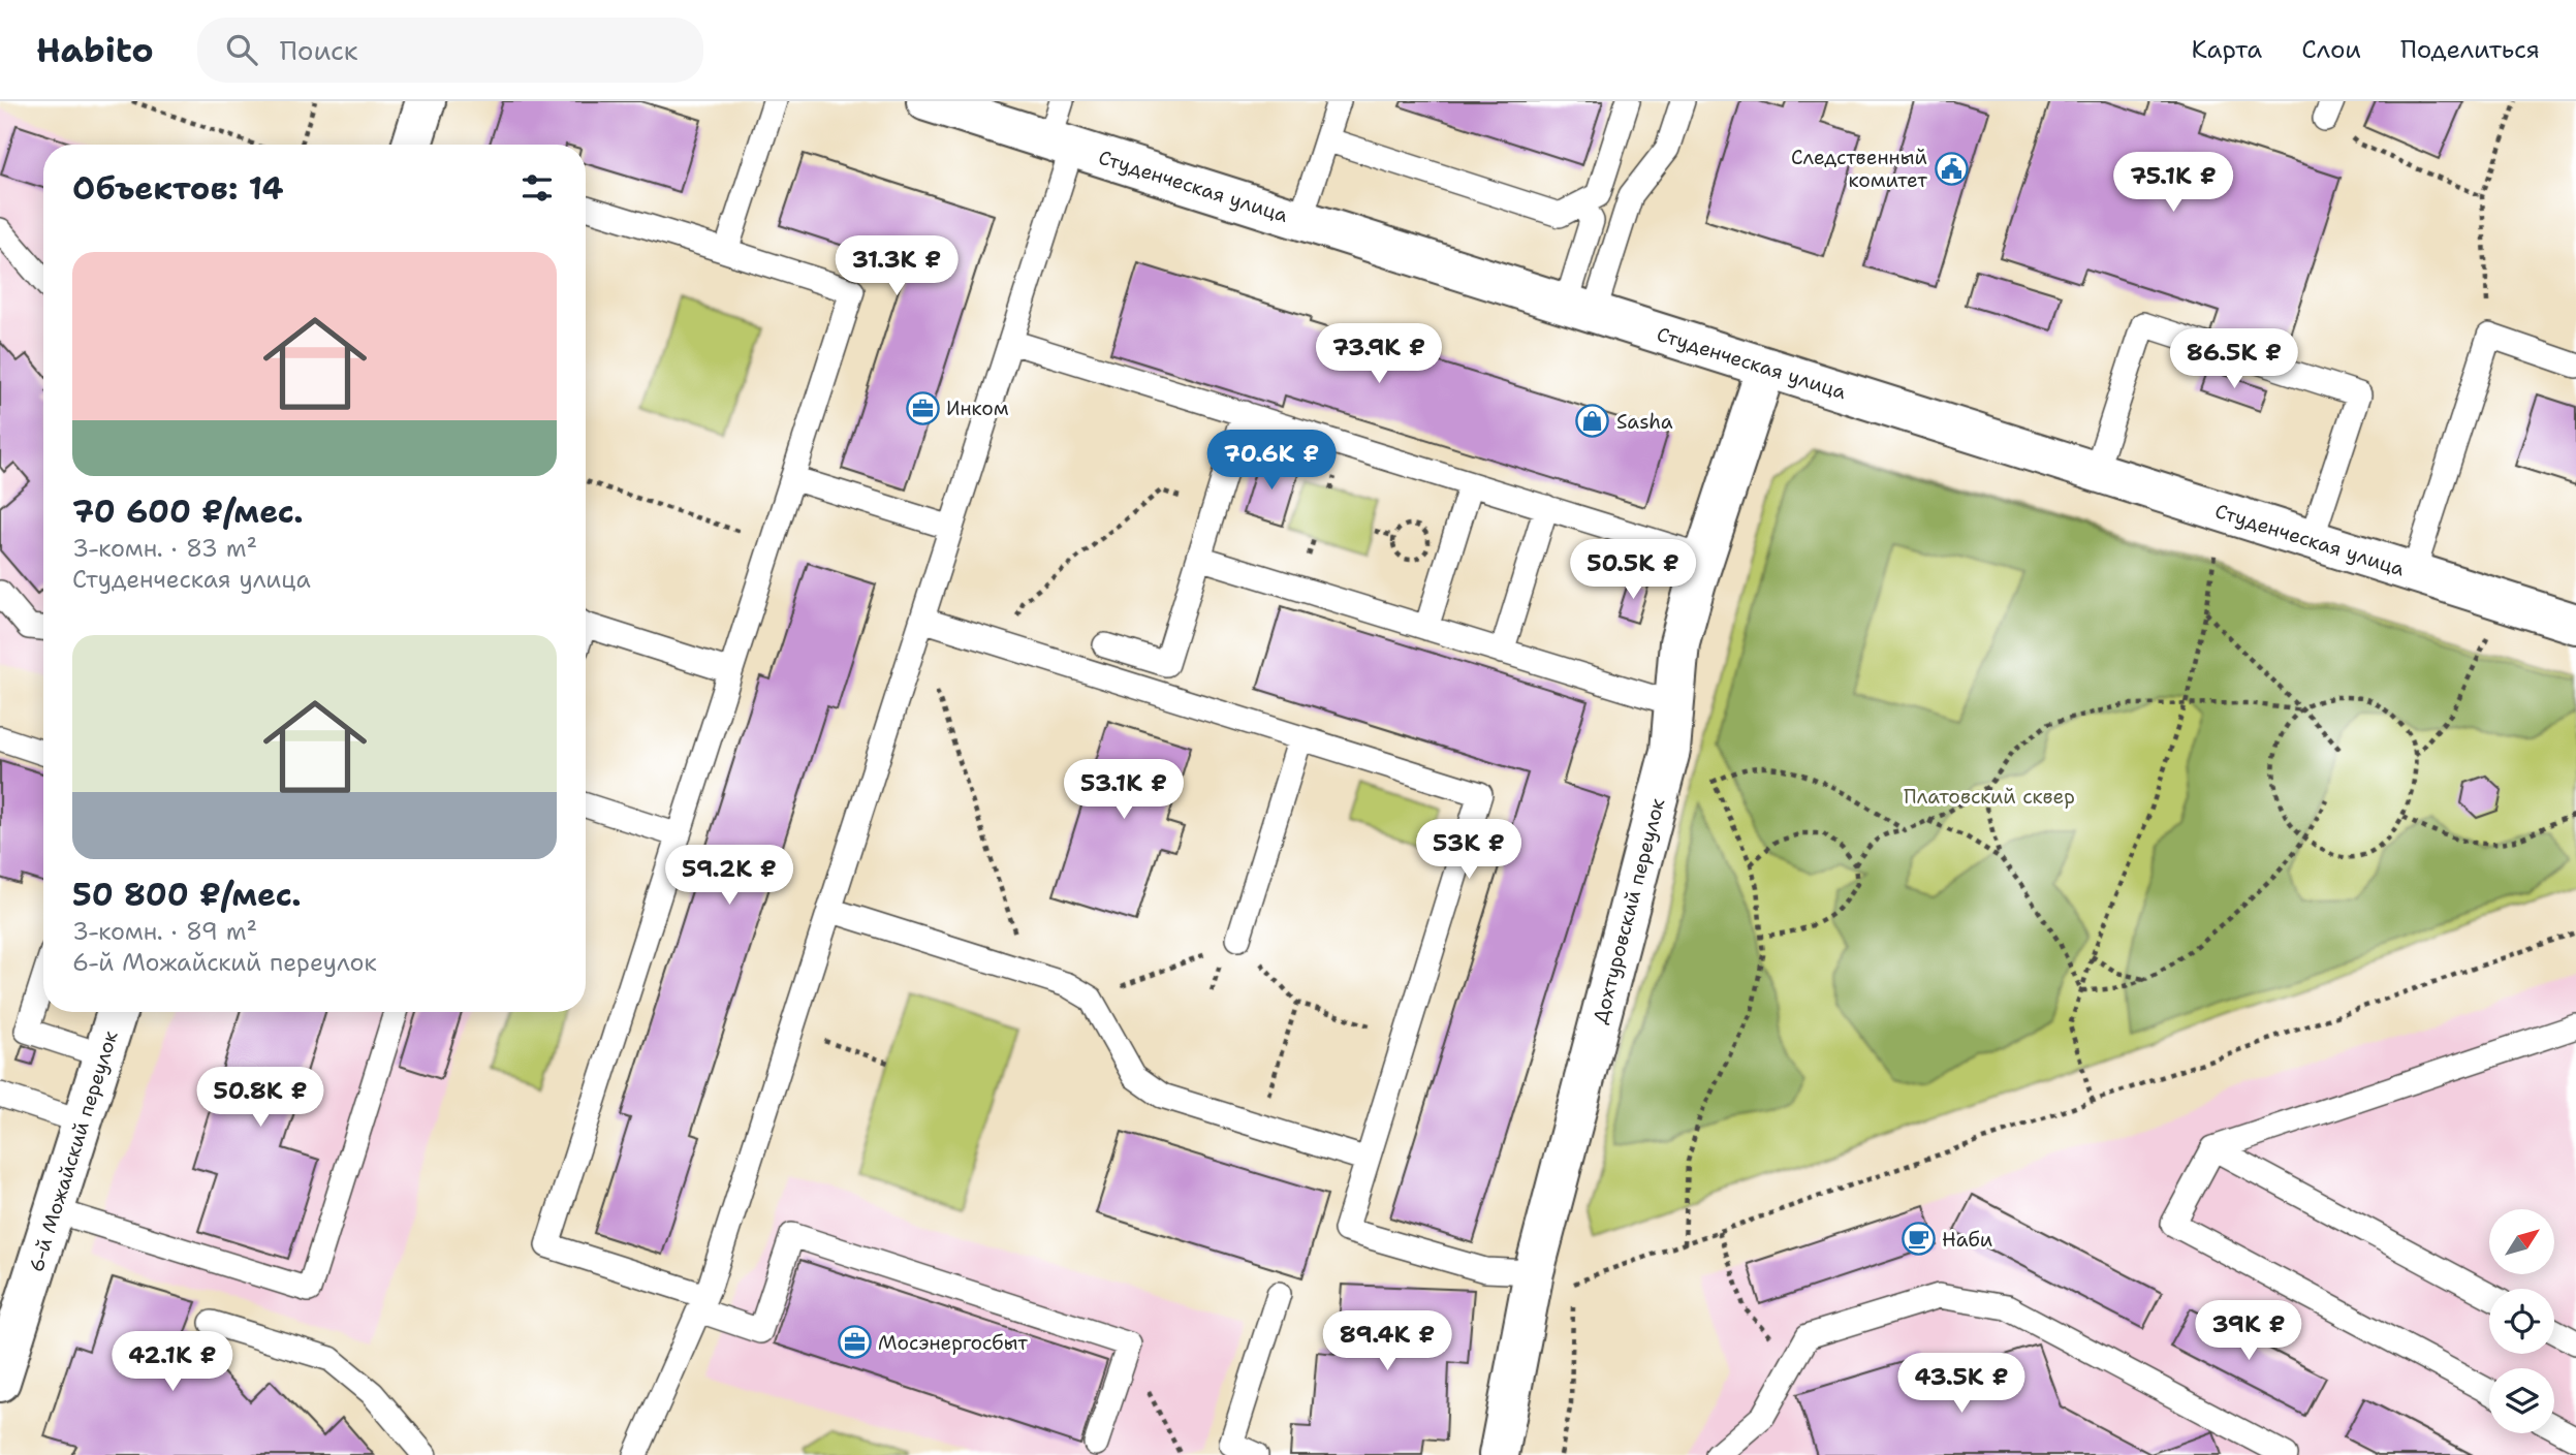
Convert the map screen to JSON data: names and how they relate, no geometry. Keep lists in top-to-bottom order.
{
  "streets": {
    "street": ["Студенческая улица", "Дохтуровский переулок", "6-й Можайский переулок"]
  },
  "crossings": [
    ["Студенческая улица", "Дохтуровский переулок"]
  ],
  "parks": ["Платовский сквер"],
  "places": {
    "public building": ["Следственный комитет"],
    "office": ["Инком", "Мосэнергосбыт"],
    "shop": ["Sasha"],
    "cafe": ["Наби"]
  },
  "north": "top right",
  "page": {
    "header": "Habito",
    "search": "Поиск",
    "nav": ["Карта", "Слои", "Поделиться"],
    "heading": "Объектов: 14",
    "price": [
      "75.1K ₽",
      "31.3K ₽",
      "73.9K ₽",
      "86.5K ₽",
      "70.6K ₽",
      "50.5K ₽",
      "53.1K ₽",
      "53K ₽",
      "59.2K ₽",
      "50.8K ₽",
      "39K ₽",
      "89.4K ₽",
      "42.1K ₽",
      "43.5K ₽"
    ],
    "list": [
      {
        "name": "70 600 ₽/мес.",
        "note": "3-комн. · 83 m² · Студенческая улица"
      },
      {
        "name": "50 800 ₽/мес.",
        "note": "3-комн. · 89 m² · 6-й Можайский переулок"
      }
    ]
  }
}
